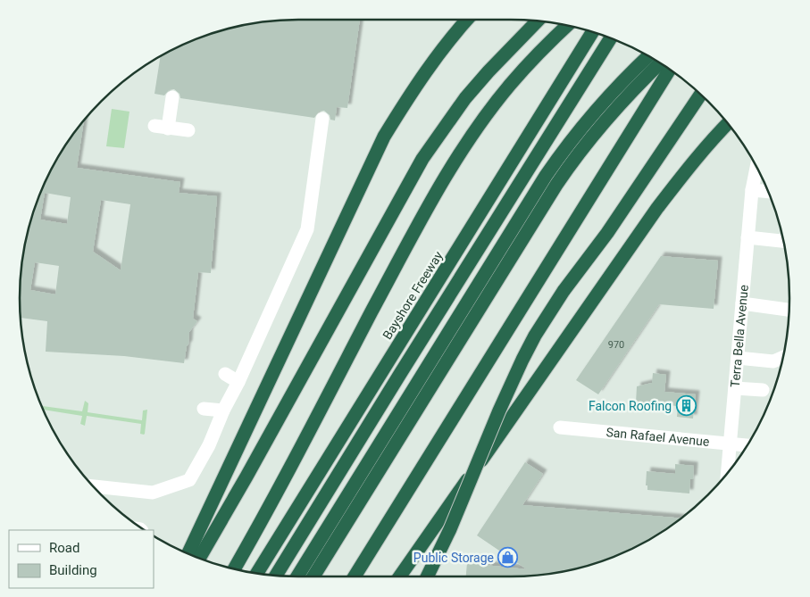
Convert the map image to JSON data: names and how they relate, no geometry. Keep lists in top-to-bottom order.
{
  "streets": {
    "highway": ["Bayshore Freeway"],
    "street": ["Terra Bella Avenue", "San Rafael Avenue"]
  },
  "crossings": [
    ["Terra Bella Avenue", "San Rafael Avenue"]
  ],
  "places": {
    "building": ["Falcon Roofing"],
    "shop": ["Public Storage"]
  },
  "house_numbers": ["970"],
  "legend": ["Road", "Building"]
}
